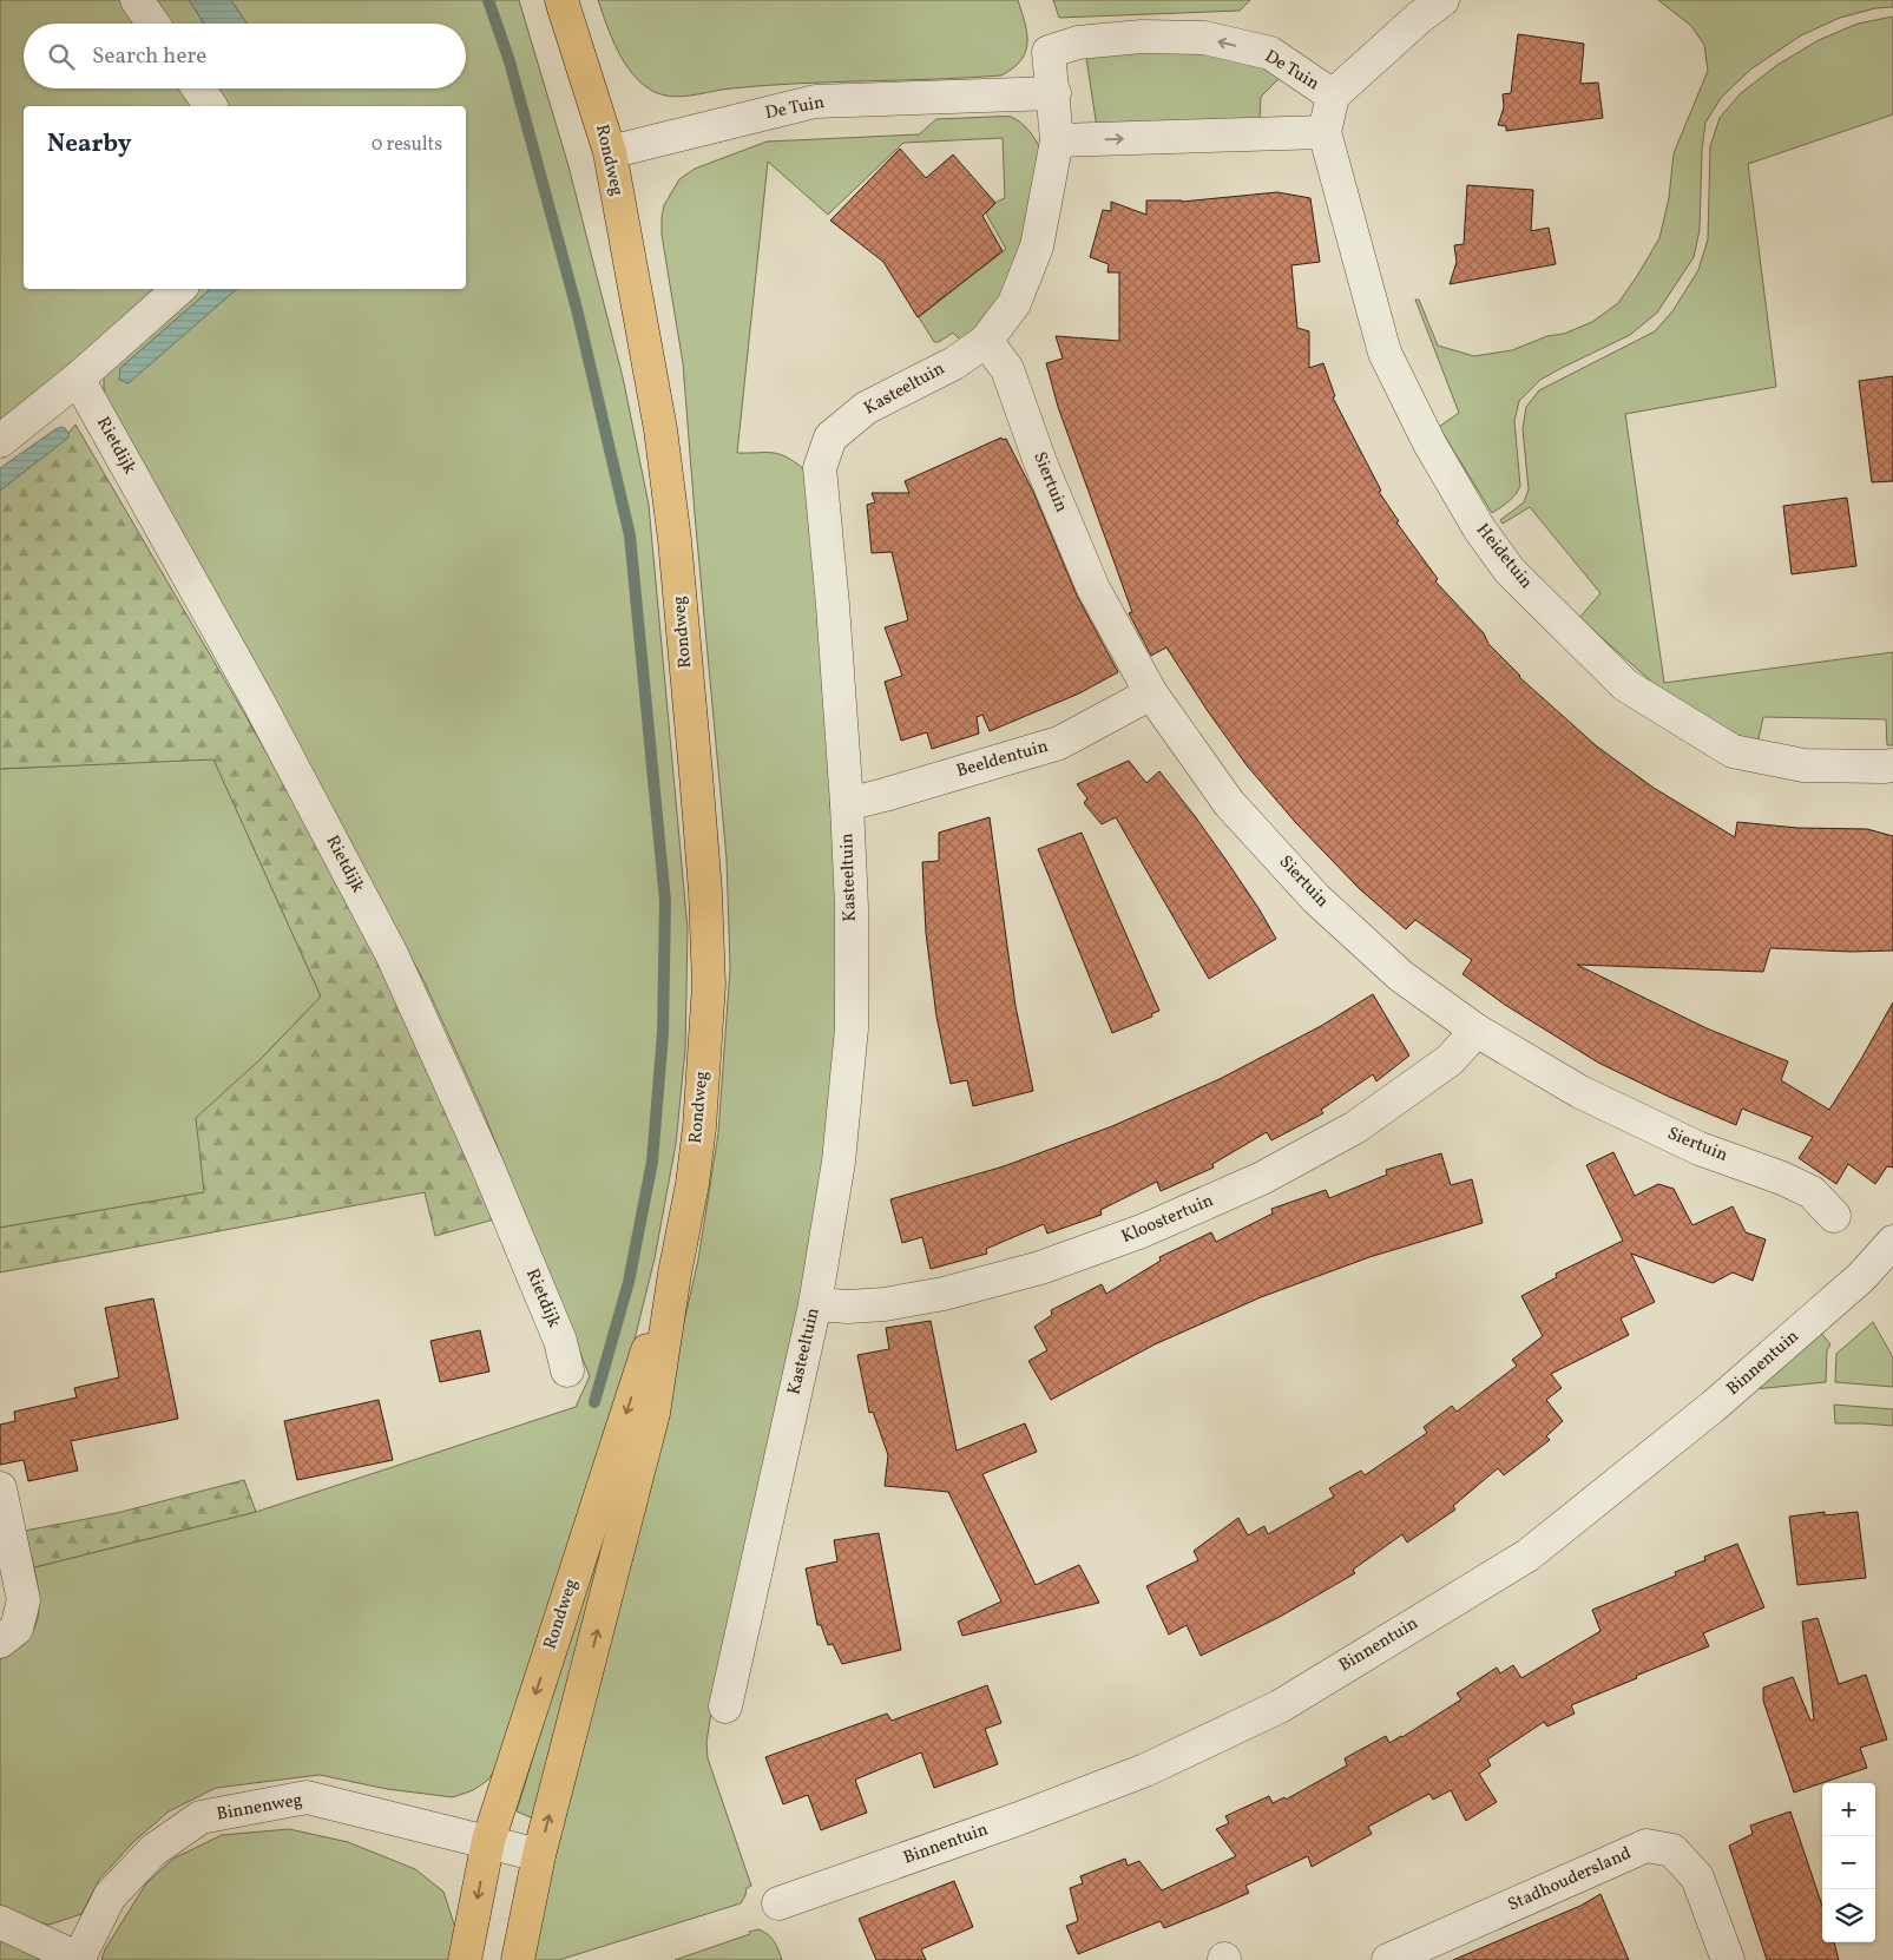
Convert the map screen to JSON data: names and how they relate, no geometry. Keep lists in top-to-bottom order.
{
  "streets": {
    "main road": ["Rondweg"],
    "street": [
      "De Tuin",
      "Kasteeltuin",
      "Rietdijk",
      "Siertuin",
      "Heidetuin",
      "Beeldentuin",
      "Kloostertuin",
      "Binnentuin",
      "Binnenweg",
      "Stadhoudersland"
    ]
  },
  "crossings": [
    ["De Tuin", "Rondweg"],
    ["De Tuin", "Kasteeltuin"],
    ["De Tuin", "Heidetuin"],
    ["Rondweg", "Binnenweg"],
    ["Kasteeltuin", "Siertuin"],
    ["Kasteeltuin", "Beeldentuin"],
    ["Kasteeltuin", "Kloostertuin"],
    ["Siertuin", "Beeldentuin"],
    ["Siertuin", "Kloostertuin"]
  ],
  "page": {
    "search": "Search here",
    "heading": ["Nearby", "0 results"],
    "map_buttons": ["+", "−"]
  }
}
